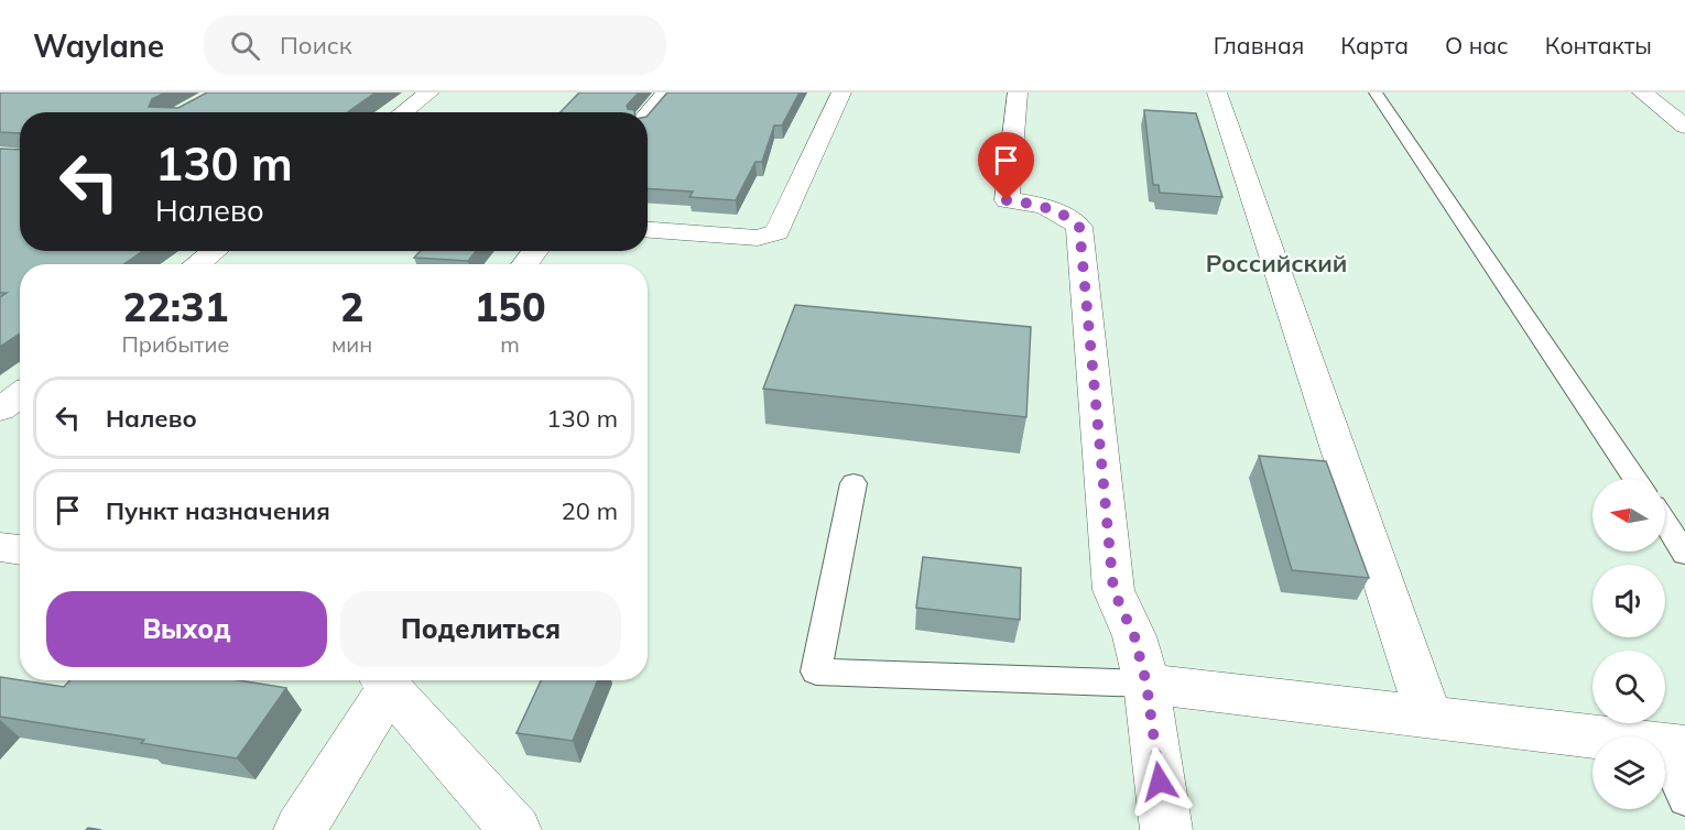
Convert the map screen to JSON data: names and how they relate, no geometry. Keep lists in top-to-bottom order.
{
  "districts": ["Российский"],
  "north": "left",
  "page": {
    "header": "Waylane",
    "search": "Поиск",
    "nav": [
      "Главная",
      "Карта",
      "О нас",
      "Контакты"
    ],
    "turn": ["130 m", "Налево"],
    "eta": [
      "22:31",
      "Прибытие",
      "2",
      "мин",
      "150",
      "m"
    ],
    "list": [
      {
        "name": "Налево",
        "value": "130 m"
      },
      {
        "name": "Пункт назначения",
        "value": "20 m"
      }
    ],
    "buttons": ["Выход", "Поделиться"]
  }
}
